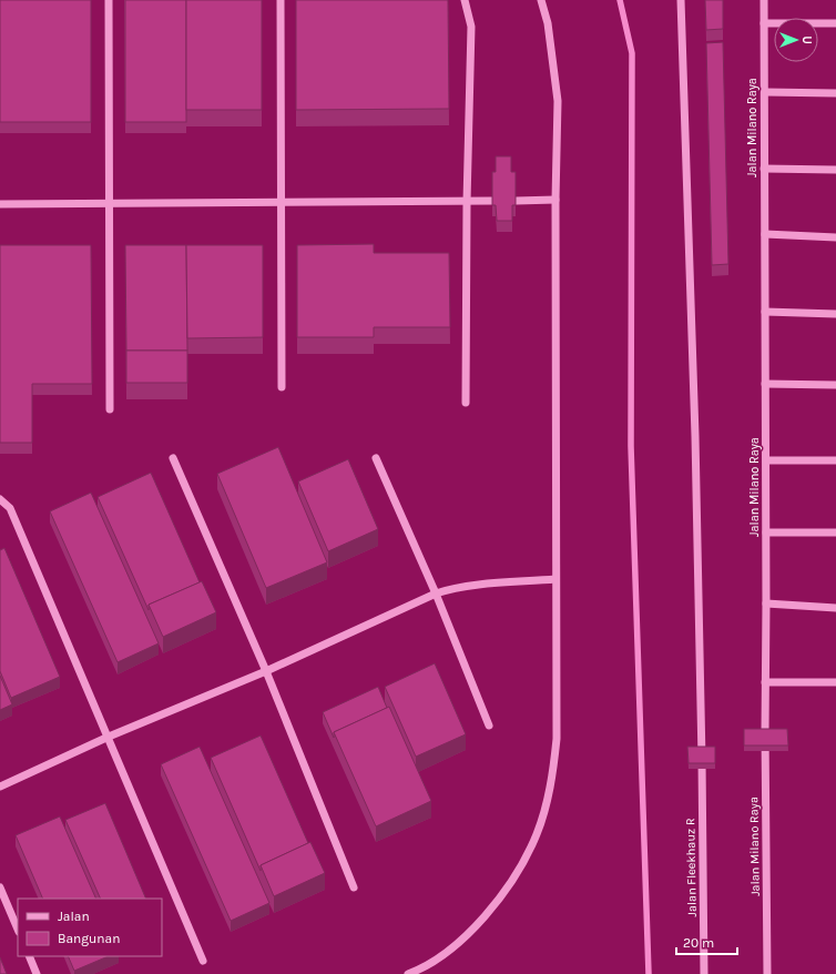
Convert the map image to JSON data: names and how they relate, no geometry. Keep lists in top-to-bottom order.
{
  "streets": {
    "street": ["Jalan Milano Raya", "Jalan Fleekhauz R"]
  },
  "legend": ["Jalan", "Bangunan"],
  "scale_bar": "20 m",
  "north": "right"
}
